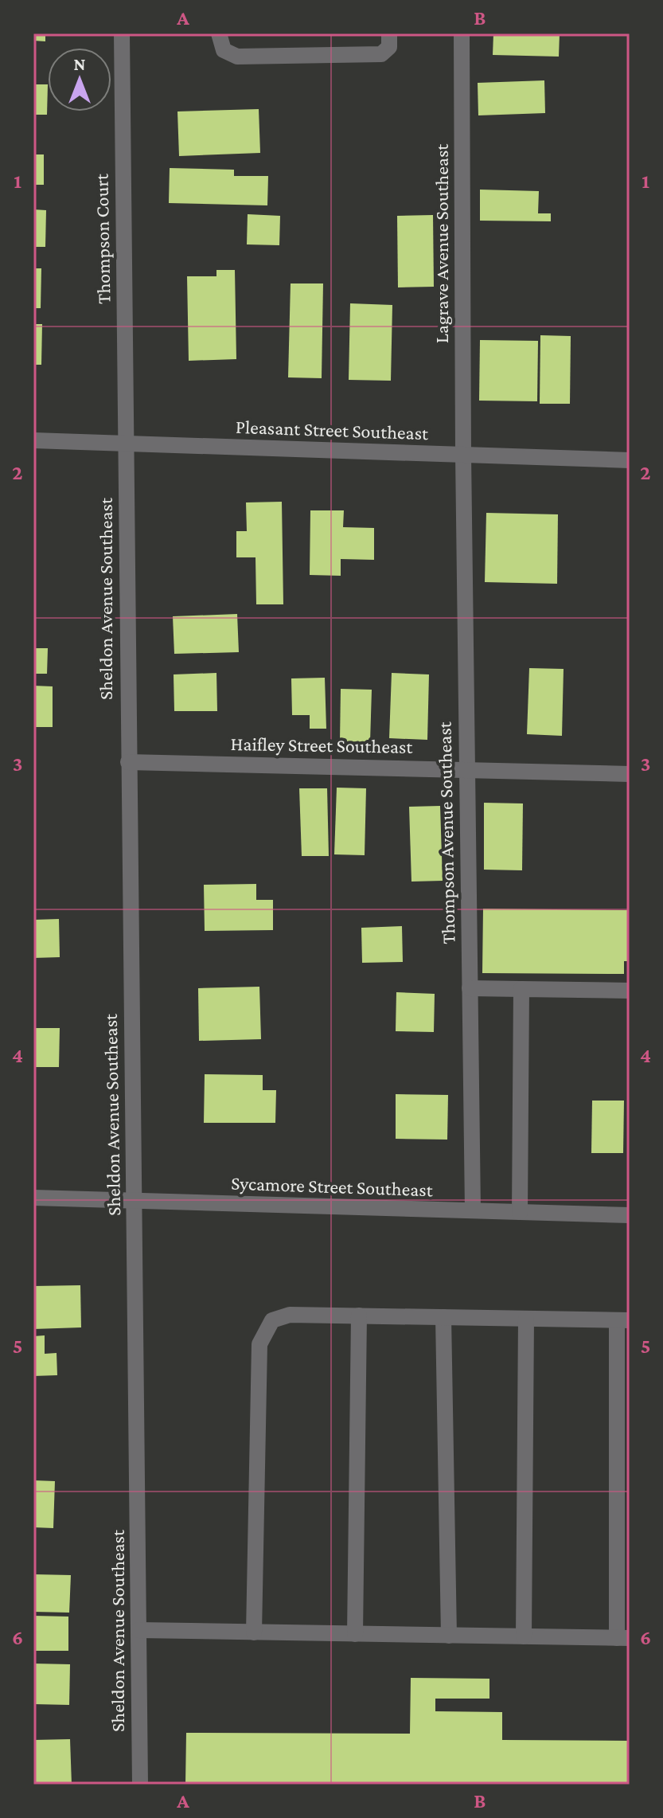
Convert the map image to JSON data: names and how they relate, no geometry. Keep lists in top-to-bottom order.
{
  "streets": {
    "street": [
      "Thompson Court",
      "Lagrave Avenue Southeast",
      "Pleasant Street Southeast",
      "Sheldon Avenue Southeast",
      "Haifley Street Southeast",
      "Thompson Avenue Southeast",
      "Sycamore Street Southeast"
    ]
  },
  "crossings": [
    ["Thompson Court", "Pleasant Street Southeast"],
    ["Thompson Court", "Sheldon Avenue Southeast"],
    ["Lagrave Avenue Southeast", "Pleasant Street Southeast"],
    ["Lagrave Avenue Southeast", "Thompson Avenue Southeast"],
    ["Pleasant Street Southeast", "Sheldon Avenue Southeast"],
    ["Pleasant Street Southeast", "Thompson Avenue Southeast"],
    ["Sheldon Avenue Southeast", "Haifley Street Southeast"],
    ["Sheldon Avenue Southeast", "Sycamore Street Southeast"],
    ["Haifley Street Southeast", "Thompson Avenue Southeast"],
    ["Thompson Avenue Southeast", "Sycamore Street Southeast"]
  ],
  "north": "top",
  "grid": {
    "columns": ["A", "B"],
    "rows": [
      "1",
      "2",
      "3",
      "4",
      "5",
      "6"
    ]
  }
}
